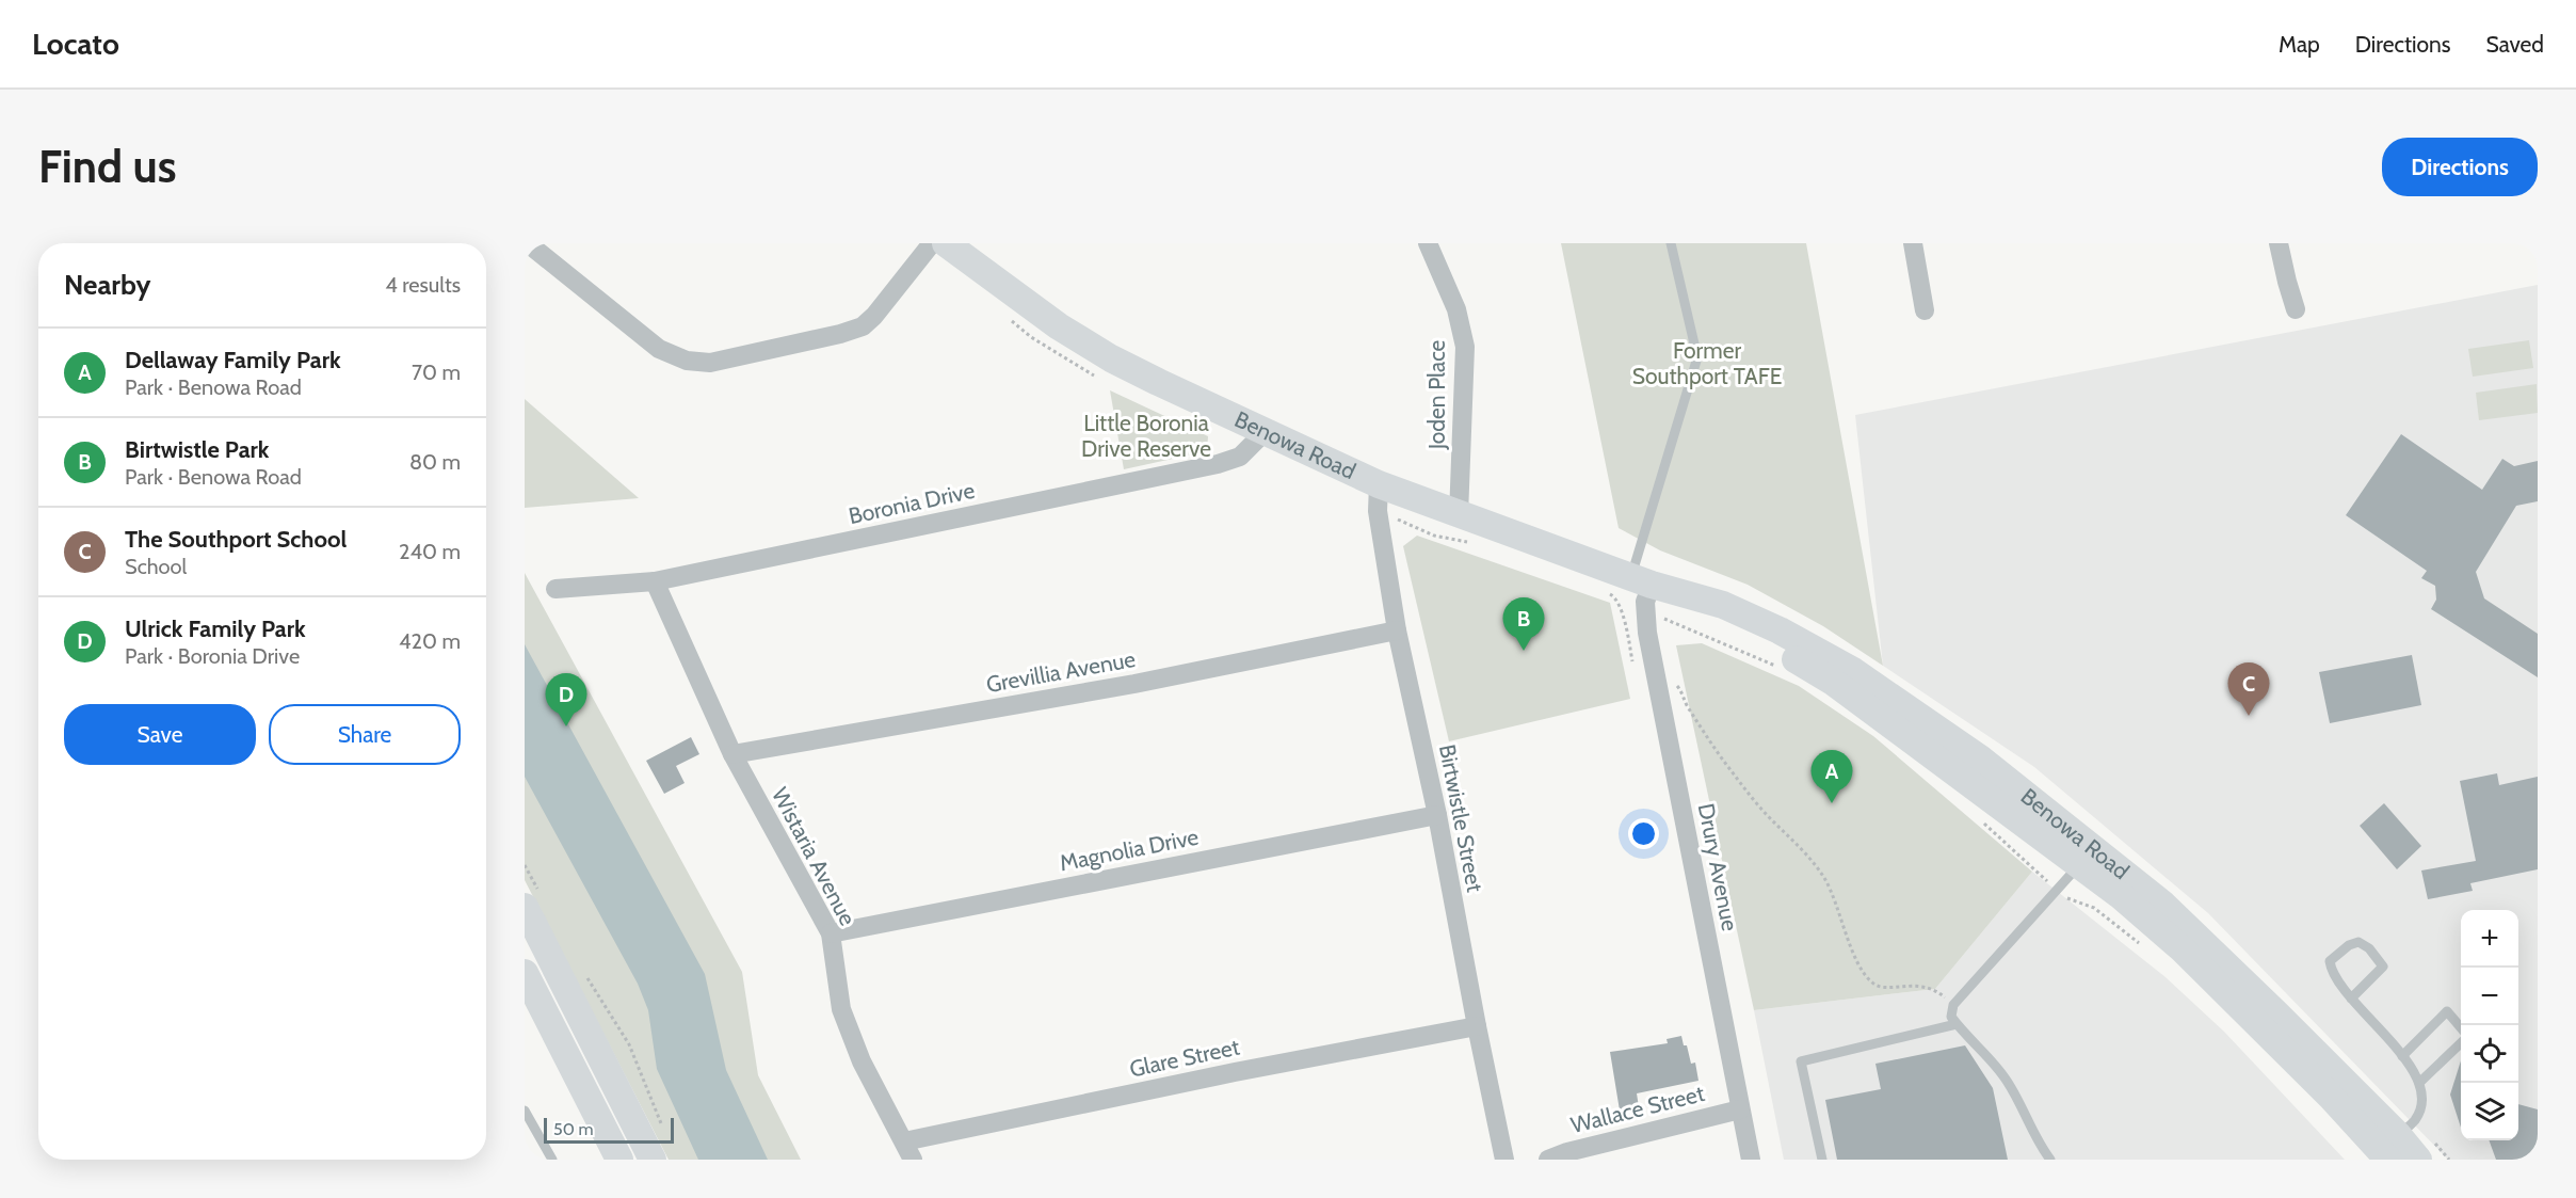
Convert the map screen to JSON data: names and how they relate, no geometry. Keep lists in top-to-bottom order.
{
  "streets": {
    "main road": ["Benowa Road"],
    "street": [
      "Joden Place",
      "Boronia Drive",
      "Grevillia Avenue",
      "Birtwistle Street",
      "Magnolia Drive",
      "Wistaria Avenue",
      "Drury Avenue",
      "Glare Street",
      "Wallace Street"
    ]
  },
  "crossings": [
    ["Joden Place", "Benowa Road"],
    ["Benowa Road", "Boronia Drive"],
    ["Benowa Road", "Birtwistle Street"],
    ["Benowa Road", "Drury Avenue"],
    ["Boronia Drive", "Wistaria Avenue"],
    ["Grevillia Avenue", "Birtwistle Street"],
    ["Grevillia Avenue", "Wistaria Avenue"],
    ["Birtwistle Street", "Magnolia Drive"],
    ["Birtwistle Street", "Glare Street"],
    ["Magnolia Drive", "Wistaria Avenue"],
    ["Wistaria Avenue", "Glare Street"],
    ["Drury Avenue", "Wallace Street"]
  ],
  "parks": ["Former Southport TAFE", "Little Boronia Drive Reserve"],
  "scale_bar": "50 m",
  "page": {
    "header": "Locato",
    "nav": ["Map", "Directions", "Saved"],
    "buttons": [
      "Directions",
      ["Save", "Share"]
    ],
    "title": "Find us",
    "heading": ["Nearby", "4 results"],
    "list": [
      {
        "mark": "A",
        "name": "Dellaway Family Park",
        "note": "Park · Benowa Road",
        "value": "70 m"
      },
      {
        "mark": "B",
        "name": "Birtwistle Park",
        "note": "Park · Benowa Road",
        "value": "80 m"
      },
      {
        "mark": "C",
        "name": "The Southport School",
        "note": "School",
        "value": "240 m"
      },
      {
        "mark": "D",
        "name": "Ulrick Family Park",
        "note": "Park · Boronia Drive",
        "value": "420 m"
      }
    ],
    "pins": [
      "B",
      "C",
      "D",
      "A"
    ],
    "map_buttons": ["+", "−"],
    "scale": "50 m"
  }
}
